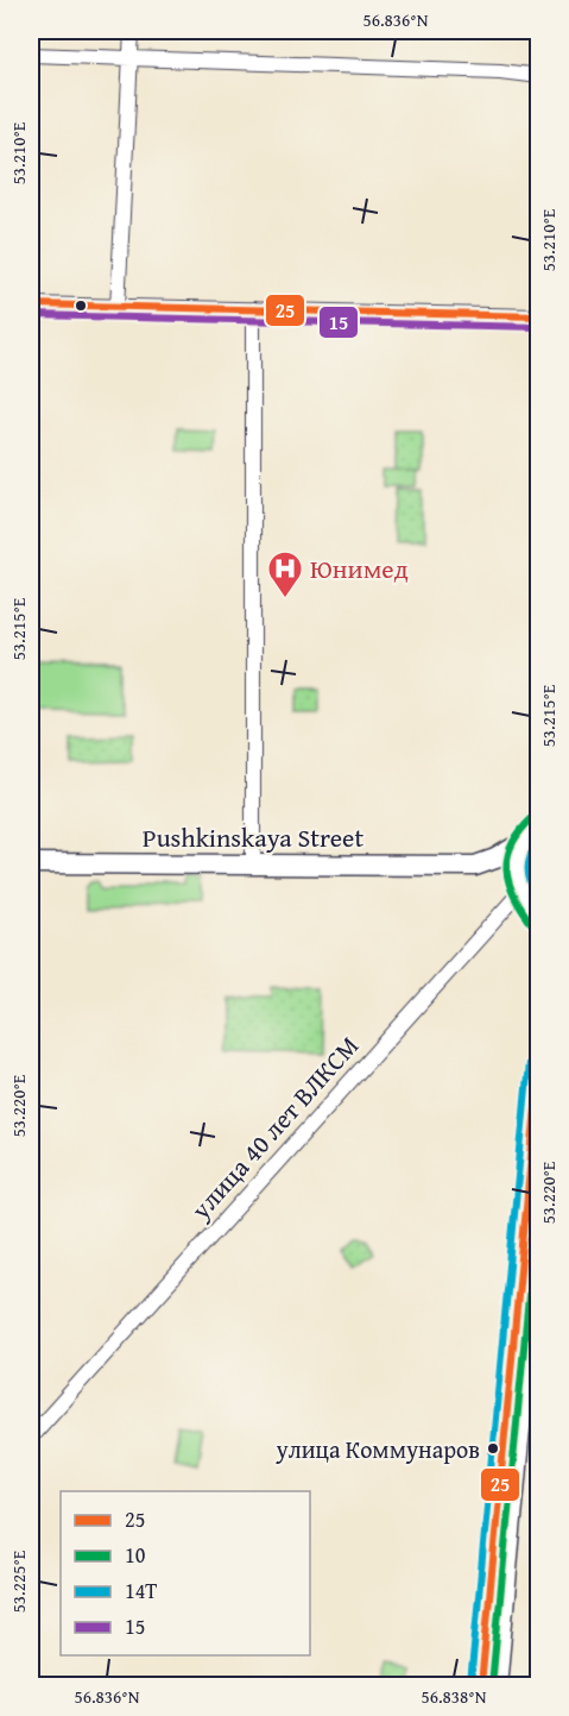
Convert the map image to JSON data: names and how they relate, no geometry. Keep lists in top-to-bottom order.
{
  "streets": {
    "main road": ["Pushkinskaya Street"],
    "street": ["улица 40 лет ВЛКСМ"]
  },
  "crossings": [
    ["Pushkinskaya Street", "улица 40 лет ВЛКСМ"]
  ],
  "places": {
    "hospital": ["Юнимед"],
    "other": ["улица Коммунаров"]
  },
  "lines": [
    "transit line 25",
    "transit line 15",
    "transit line 10",
    "transit line 14Т"
  ],
  "legend": [
    "25",
    "10",
    "14Т",
    "15"
  ],
  "coordinates": [
    "56.836°N",
    "53.210°E",
    "53.215°E",
    "53.220°E",
    "53.225°E",
    "56.838°N"
  ]
}
